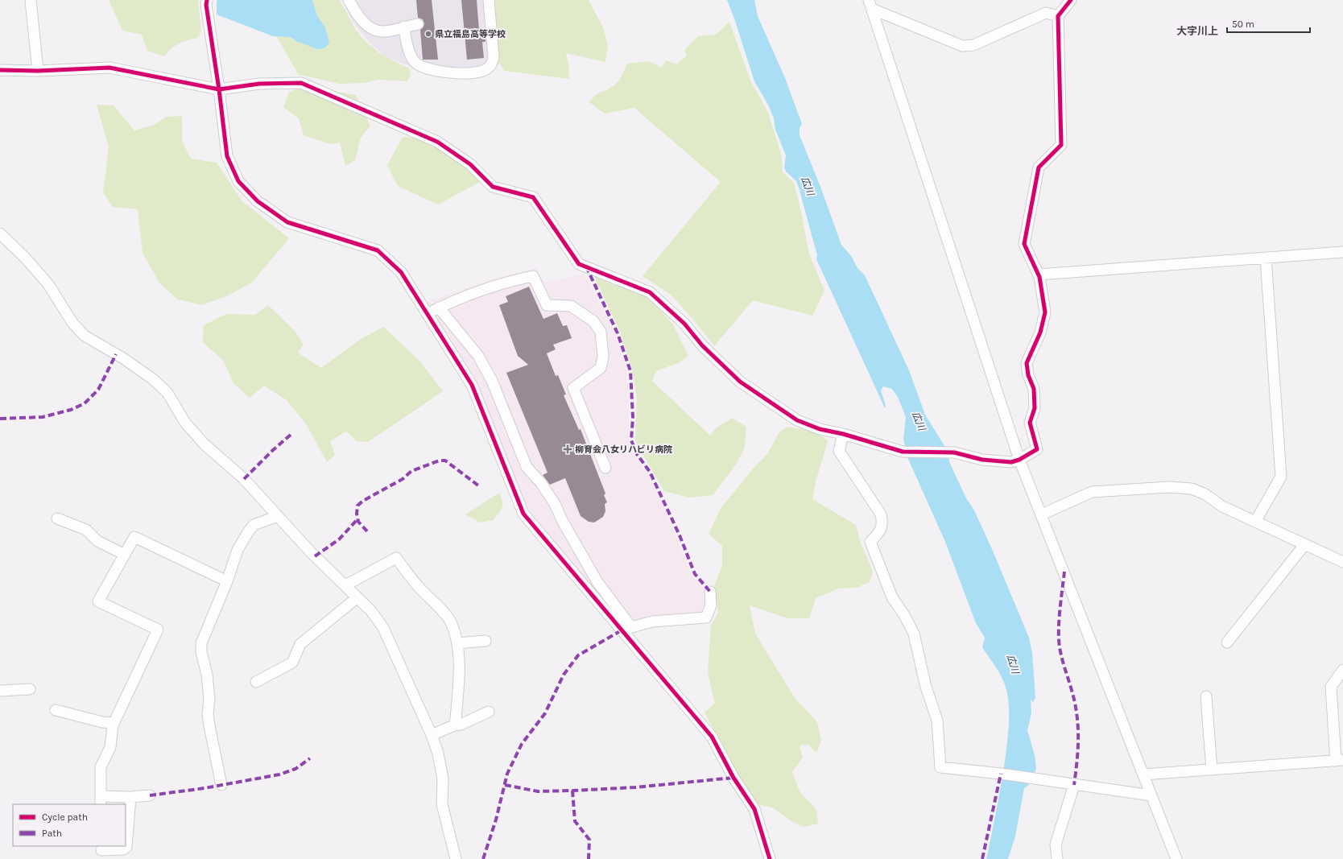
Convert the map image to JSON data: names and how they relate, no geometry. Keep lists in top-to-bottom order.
{
  "districts": ["大字川上"],
  "water": ["広川"],
  "places": {
    "other": ["県立福島高等学校"],
    "health": ["柳育会八女リハビリ病院"]
  },
  "legend": ["Cycle path", "Path"],
  "scale_bar": "50 m"
}
